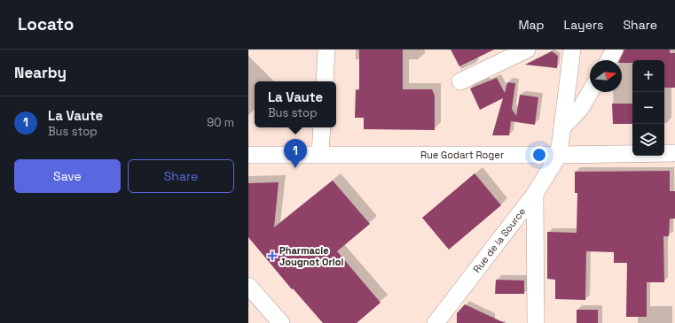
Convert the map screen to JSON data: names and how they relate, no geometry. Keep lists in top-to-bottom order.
{
  "streets": {
    "street": ["Rue Godart Roger", "Rue de la Source"]
  },
  "crossings": [
    ["Rue Godart Roger", "Rue de la Source"]
  ],
  "places": {
    "health": ["Pharmacie Jougnot Oriol"]
  },
  "north": "right",
  "page": {
    "header": "Locato",
    "nav": ["Map", "Layers", "Share"],
    "heading": "Nearby",
    "map_buttons": ["+", "−"],
    "popup": ["La Vaute", "Bus stop"],
    "list": [
      {
        "mark": "1",
        "name": "La Vaute",
        "note": "Bus stop",
        "value": "90 m"
      }
    ],
    "pins": "1",
    "buttons": ["Save", "Share"]
  }
}
